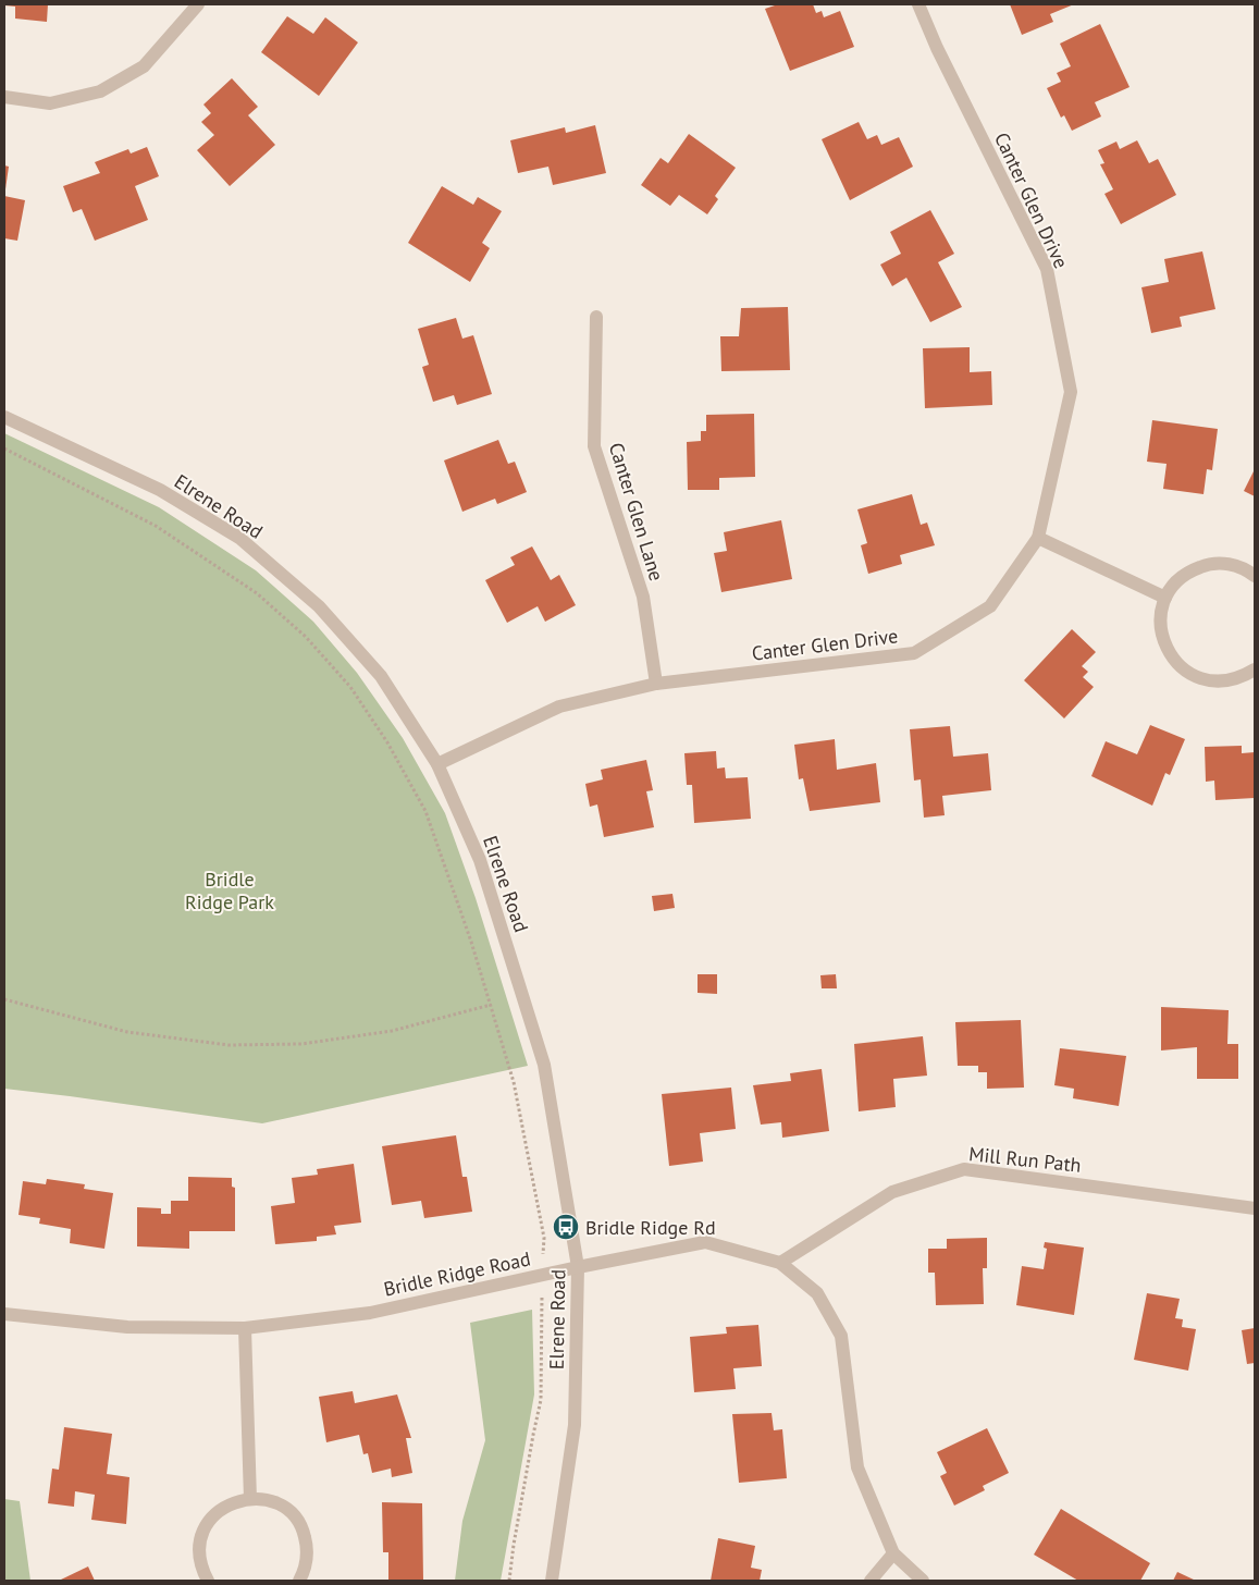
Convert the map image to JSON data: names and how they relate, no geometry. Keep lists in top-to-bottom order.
{
  "streets": {
    "street": [
      "Canter Glen Drive",
      "Elrene Road",
      "Canter Glen Lane",
      "Mill Run Path",
      "Bridle Ridge Road"
    ]
  },
  "crossings": [
    ["Canter Glen Drive", "Elrene Road"],
    ["Canter Glen Drive", "Canter Glen Lane"],
    ["Elrene Road", "Bridle Ridge Road"],
    ["Mill Run Path", "Bridle Ridge Road"]
  ],
  "parks": ["Bridle Ridge Park"],
  "places": {
    "bus stop": ["Bridle Ridge Rd"]
  }
}
